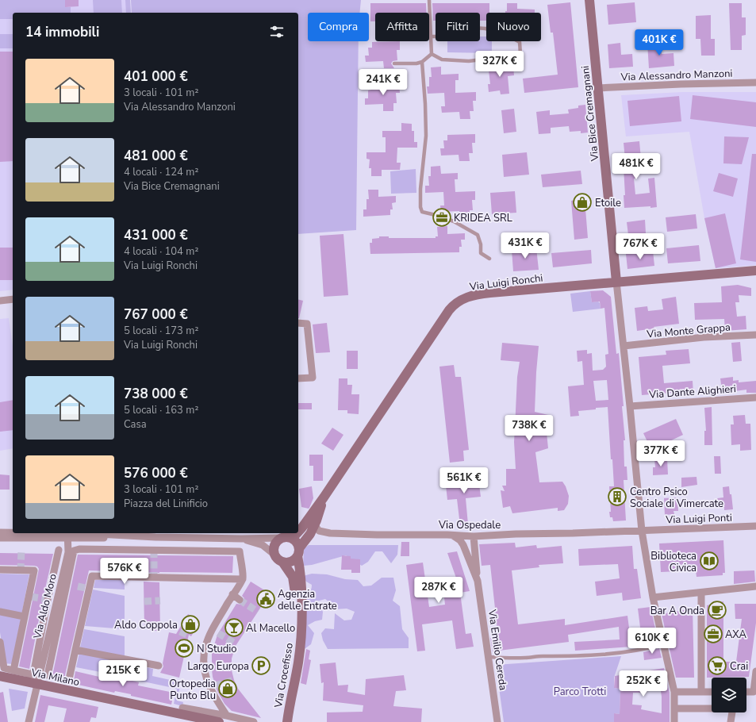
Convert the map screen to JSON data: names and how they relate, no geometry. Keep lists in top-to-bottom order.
{
  "streets": {
    "street": [
      "Via Alessandro Manzoni",
      "Via Bice Cremagnani",
      "Via Luigi Ronchi",
      "Via Monte Grappa",
      "Via Dante Alighieri",
      "Via Luigi Ponti",
      "Via Ospedale",
      "Via Aldo Moro",
      "Via Emilio Cereda",
      "Via Crocefisso",
      "Via Milano"
    ]
  },
  "crossings": [
    ["Via Alessandro Manzoni", "Via Bice Cremagnani"],
    ["Via Bice Cremagnani", "Via Luigi Ronchi"],
    ["Via Luigi Ronchi", "Via Ospedale"],
    ["Via Luigi Ronchi", "Via Crocefisso"],
    ["Via Luigi Ponti", "Via Ospedale"],
    ["Via Ospedale", "Via Emilio Cereda"],
    ["Via Aldo Moro", "Via Milano"]
  ],
  "parks": ["Parco Trotti"],
  "places": {
    "shop": ["Etoile", "Aldo Coppola", "Ortopedia Punto Blu"],
    "office": ["KRIDEA SRL", "AXA"],
    "building": ["Centro Psico Sociale di Vimercate"],
    "library": ["Biblioteca Civica"],
    "public building": ["Agenzia delle Entrate"],
    "cafe": ["Bar A Onda"],
    "bar": ["Al Macello"],
    "sports": ["N Studio"],
    "parking": ["Largo Europa"],
    "supermarket": ["Crai"]
  },
  "page": {
    "chip": [
      "Compra",
      "Affitta",
      "Filtri",
      "Nuovo"
    ],
    "heading": "14 immobili",
    "price": [
      "401K €",
      "327K €",
      "241K €",
      "481K €",
      "431K €",
      "767K €",
      "738K €",
      "377K €",
      "561K €",
      "576K €",
      "287K €",
      "610K €",
      "215K €",
      "252K €"
    ],
    "list": [
      {
        "name": "401 000 €",
        "note": "3 locali · 101 m² · Via Alessandro Manzoni"
      },
      {
        "name": "481 000 €",
        "note": "4 locali · 124 m² · Via Bice Cremagnani"
      },
      {
        "name": "431 000 €",
        "note": "4 locali · 104 m² · Via Luigi Ronchi"
      },
      {
        "name": "767 000 €",
        "note": "5 locali · 173 m² · Via Luigi Ronchi"
      },
      {
        "name": "738 000 €",
        "note": "5 locali · 163 m² · Casa"
      },
      {
        "name": "576 000 €",
        "note": "3 locali · 101 m² · Piazza del Linificio"
      }
    ]
  }
}
